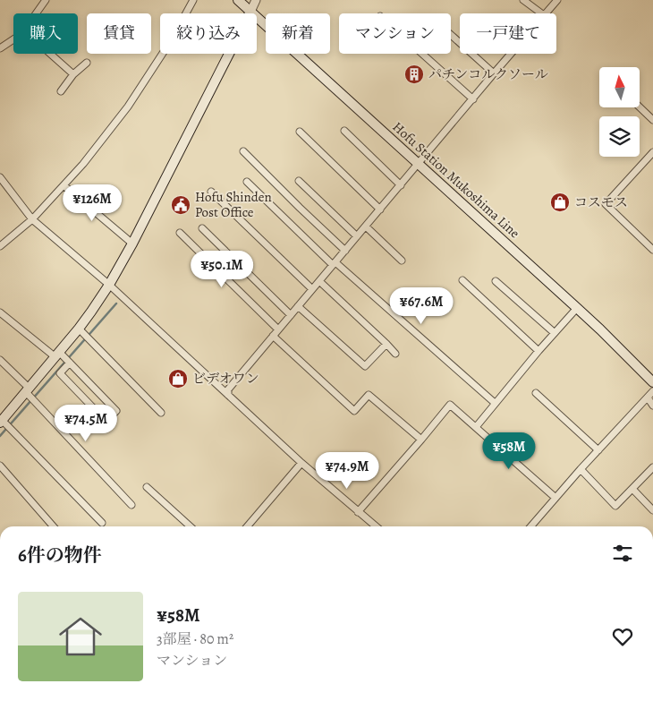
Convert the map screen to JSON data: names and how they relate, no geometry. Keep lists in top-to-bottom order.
{
  "streets": {
    "main road": ["Hofu Station Mukoshima Line"]
  },
  "places": {
    "building": ["パチンコルクソール"],
    "shop": ["コスモス", "ビデオワン"],
    "public building": ["Hofu Shinden Post Office"]
  },
  "north": "top",
  "page": {
    "chip": [
      "購入",
      "賃貸",
      "絞り込み",
      "新着",
      "マンション",
      "一戸建て"
    ],
    "price": [
      "¥126M",
      "¥50.1M",
      "¥67.6M",
      "¥74.5M",
      "¥58M",
      "¥74.9M"
    ],
    "heading": "6件の物件",
    "list": [
      {
        "name": "¥58M",
        "note": "3部屋 · 80 m² · マンション"
      }
    ]
  }
}
